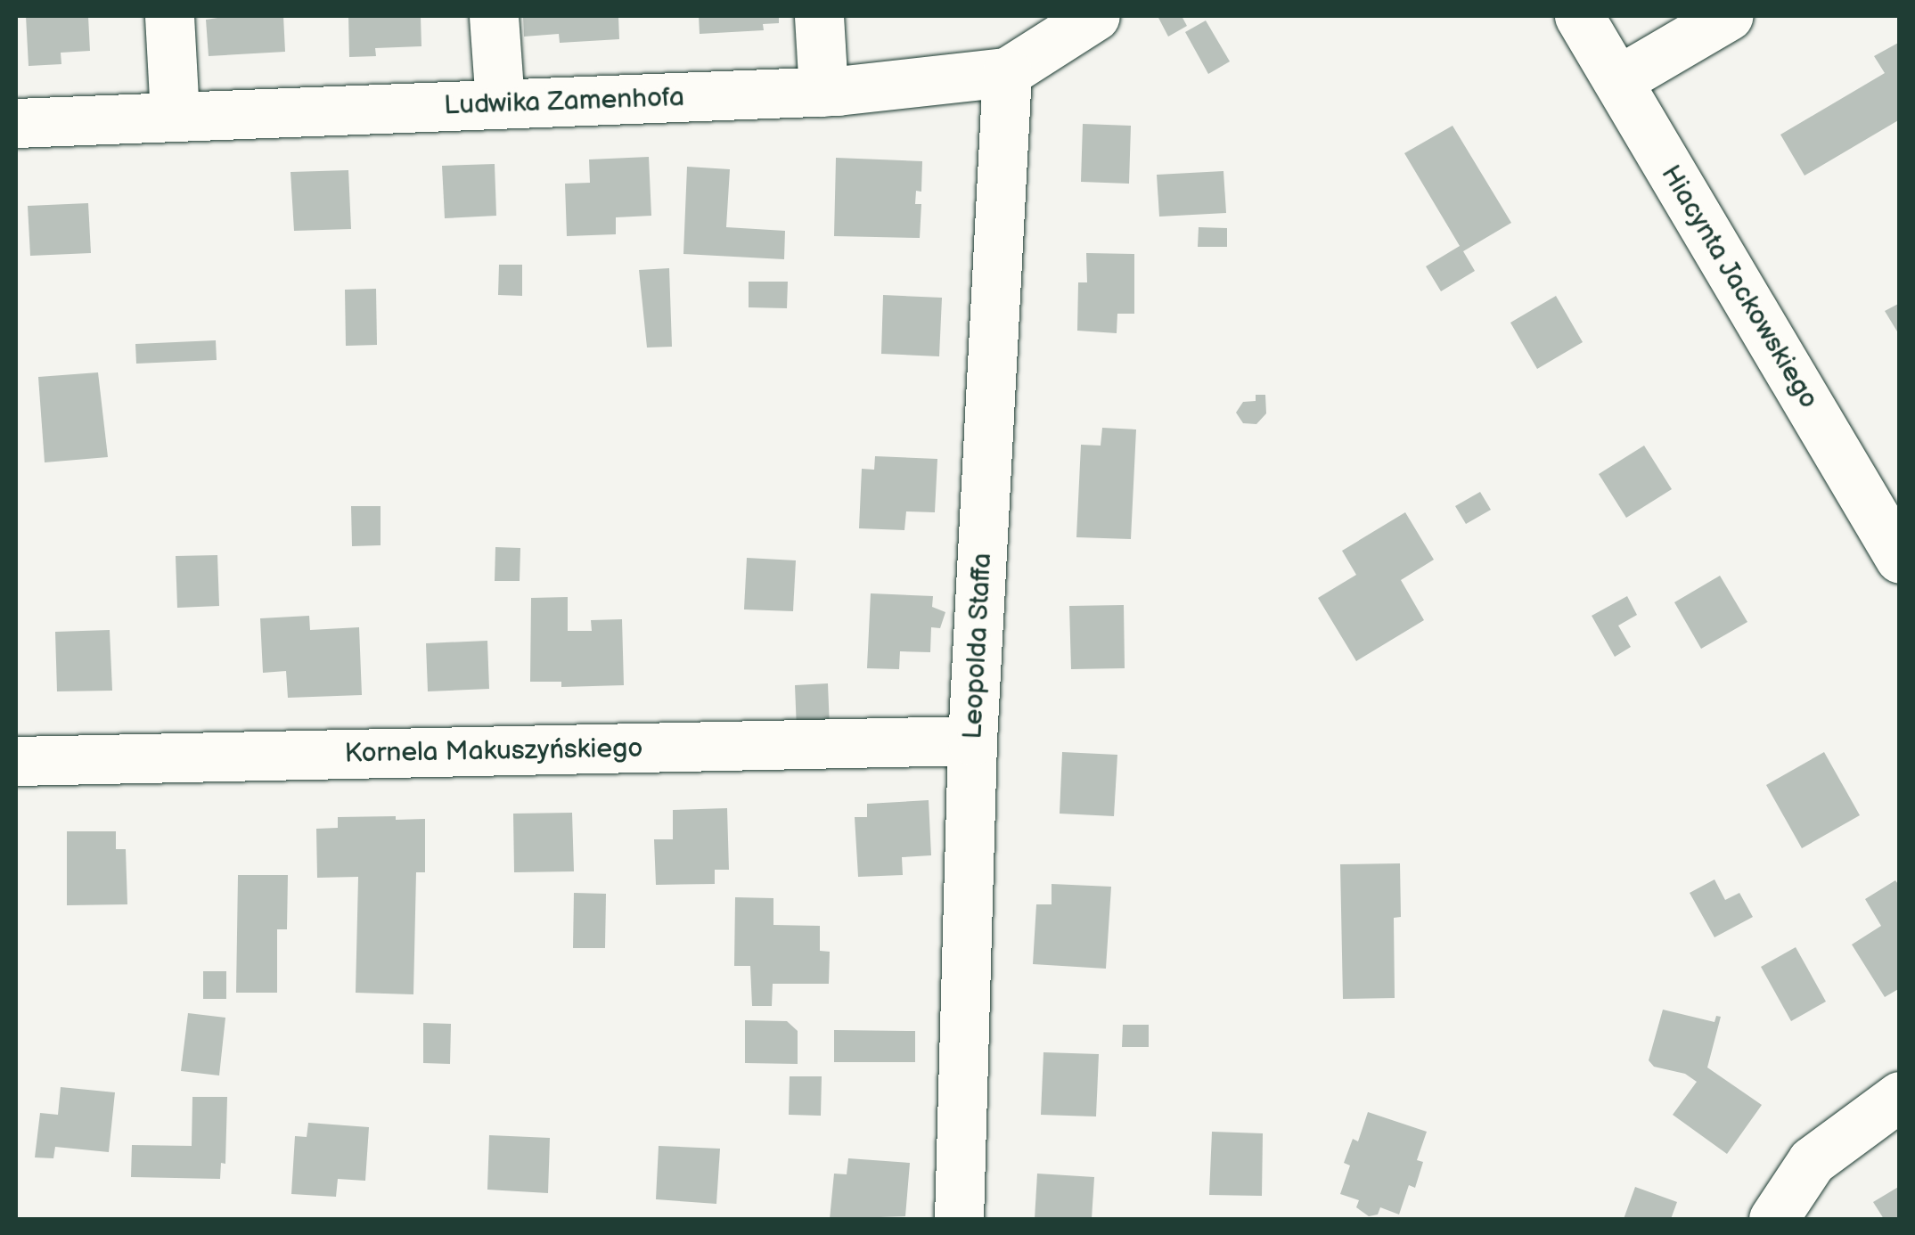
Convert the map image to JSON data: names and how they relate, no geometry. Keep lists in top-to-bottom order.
{
  "streets": {
    "street": [
      "Ludwika Zamenhofa",
      "Hiacynta Jackowskiego",
      "Leopolda Staffa",
      "Kornela Makuszyńskiego"
    ]
  },
  "crossings": [
    ["Ludwika Zamenhofa", "Leopolda Staffa"],
    ["Leopolda Staffa", "Kornela Makuszyńskiego"]
  ]
}
